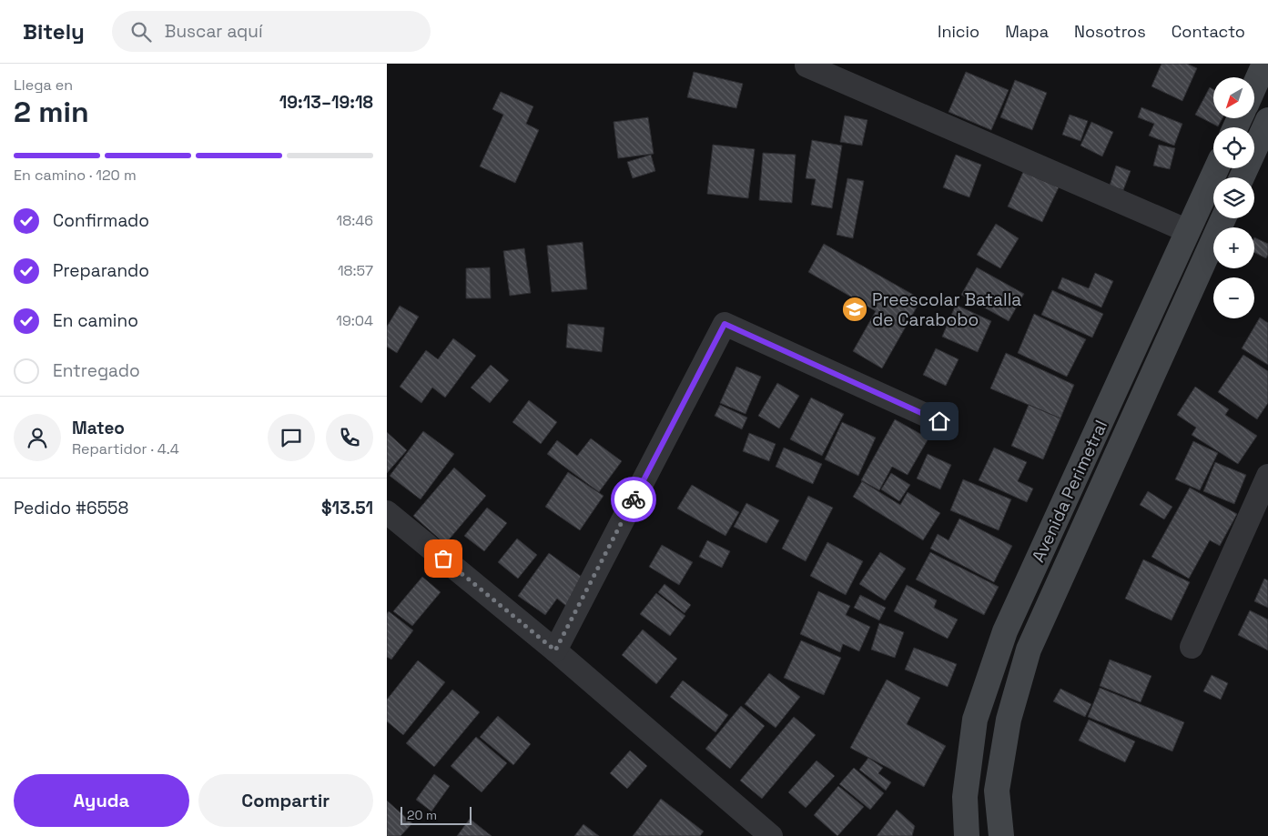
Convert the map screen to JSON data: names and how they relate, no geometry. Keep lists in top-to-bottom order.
{
  "streets": {
    "main road": ["Avenida Perimetral"]
  },
  "places": {
    "school or university": ["Preescolar Batalla de Carabobo"]
  },
  "scale_bar": "20 m",
  "north": "bottom left",
  "page": {
    "header": "Bitely",
    "search": "Buscar aquí",
    "nav": [
      "Inicio",
      "Mapa",
      "Nosotros",
      "Contacto"
    ],
    "heading": ["2 min", "Llega en", "19:13–19:18"],
    "panel": [
      "Mateo",
      "Repartidor · 4.4",
      "Pedido #6558",
      "$13.51"
    ],
    "map_buttons": ["+", "−"],
    "bar": "En camino · 120 m",
    "list": [
      ["Confirmado", "18:46"],
      ["Preparando", "18:57"],
      ["En camino", "19:04"],
      "Entregado"
    ],
    "buttons": ["Ayuda", "Compartir"],
    "scale": "20 m"
  }
}
